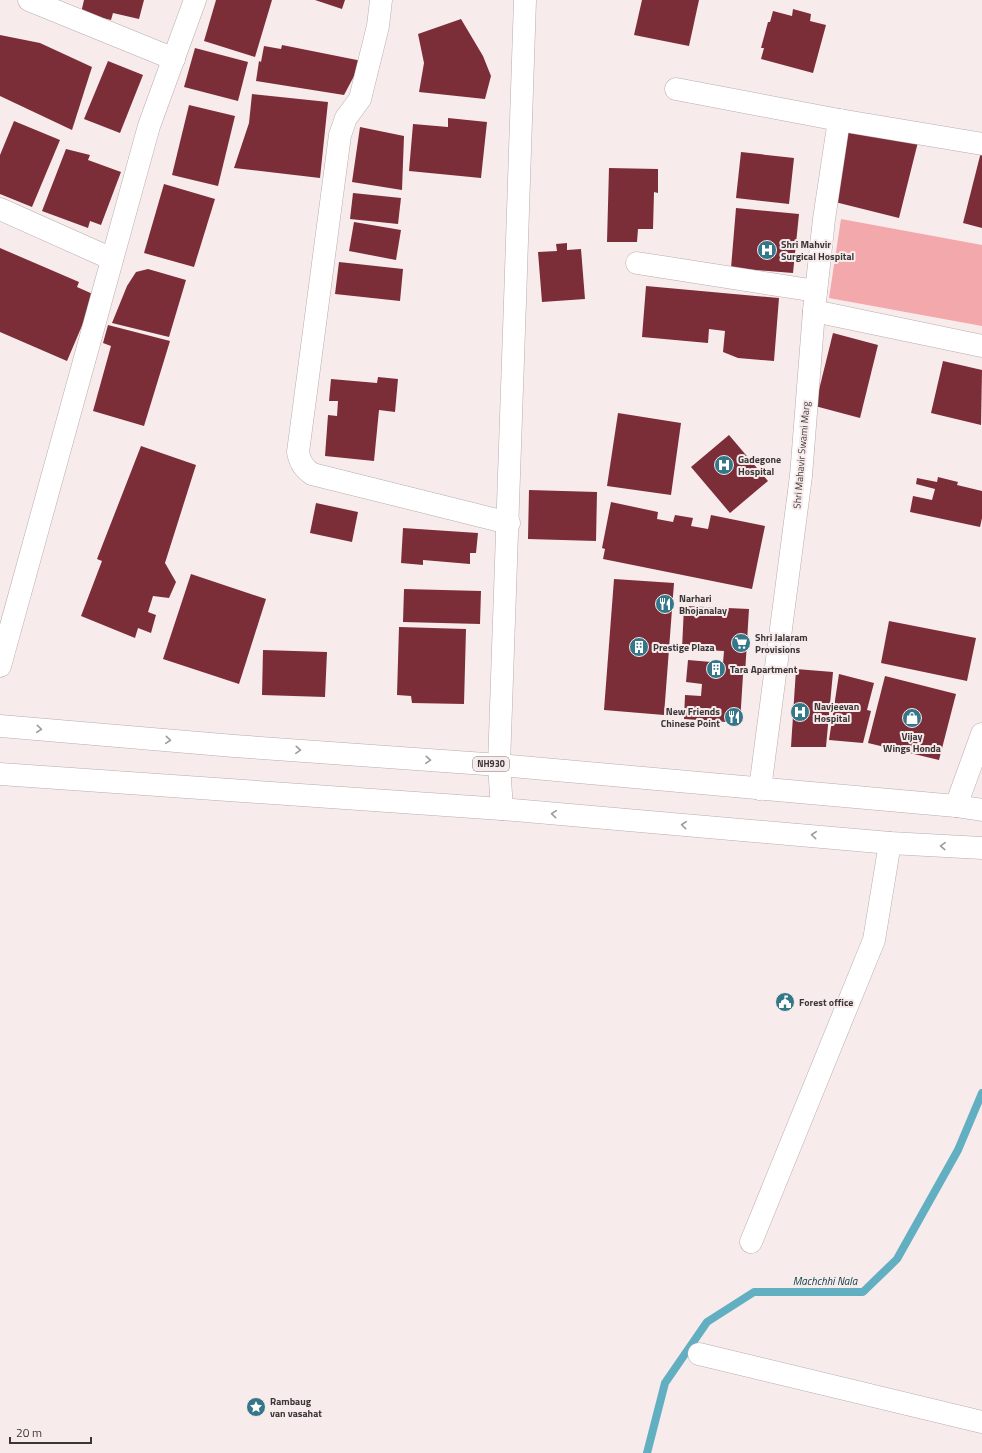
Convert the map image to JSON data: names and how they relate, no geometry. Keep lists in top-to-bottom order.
{
  "streets": {
    "main road": ["Shri Mahavir Swami Marg", "NH930"]
  },
  "crossings": [
    ["Shri Mahavir Swami Marg", "NH930"]
  ],
  "water": ["Machchhi Nala"],
  "places": {
    "hospital": ["Shri Mahvir Surgical Hospital", "Gadegone Hospital", "Navjeevan Hospital"],
    "restaurant": ["Narhari Bhojanalay", "New Friends Chinese Point"],
    "supermarket": ["Shri Jalaram Provisions"],
    "building": ["Prestige Plaza", "Tara Apartment"],
    "shop": ["Vijay Wings Honda"],
    "public building": ["Forest office"],
    "place": ["Rambaug van vasahat"]
  },
  "scale_bar": "20 m"
}
